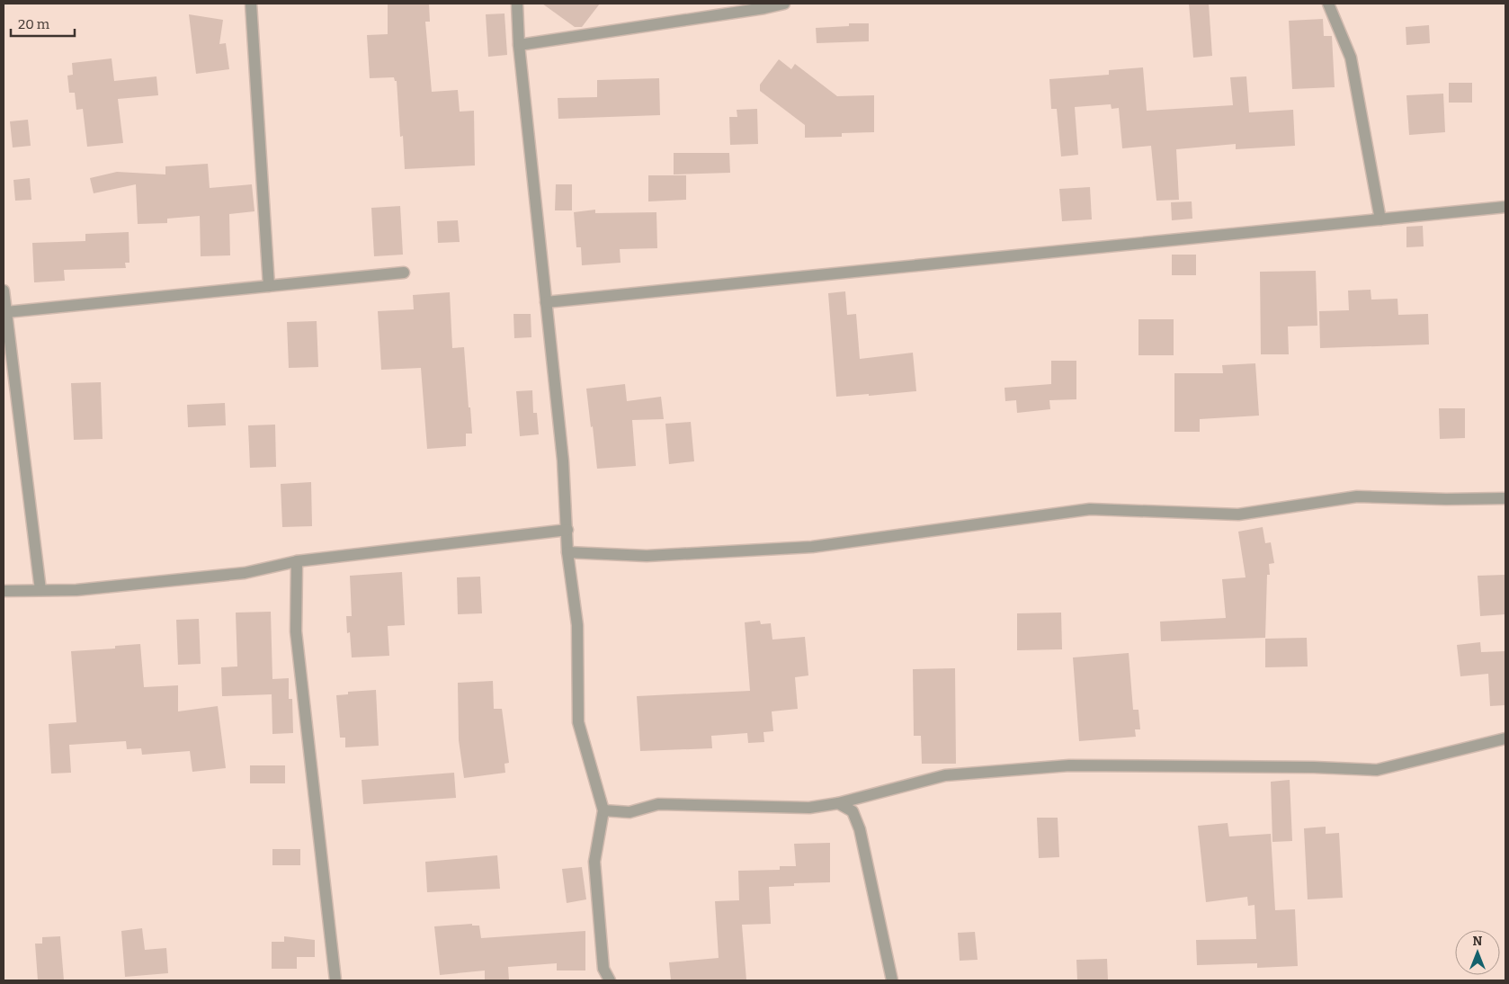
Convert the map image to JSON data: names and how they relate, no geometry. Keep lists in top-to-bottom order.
{
  "scale_bar": "20 m",
  "north": "top"
}
